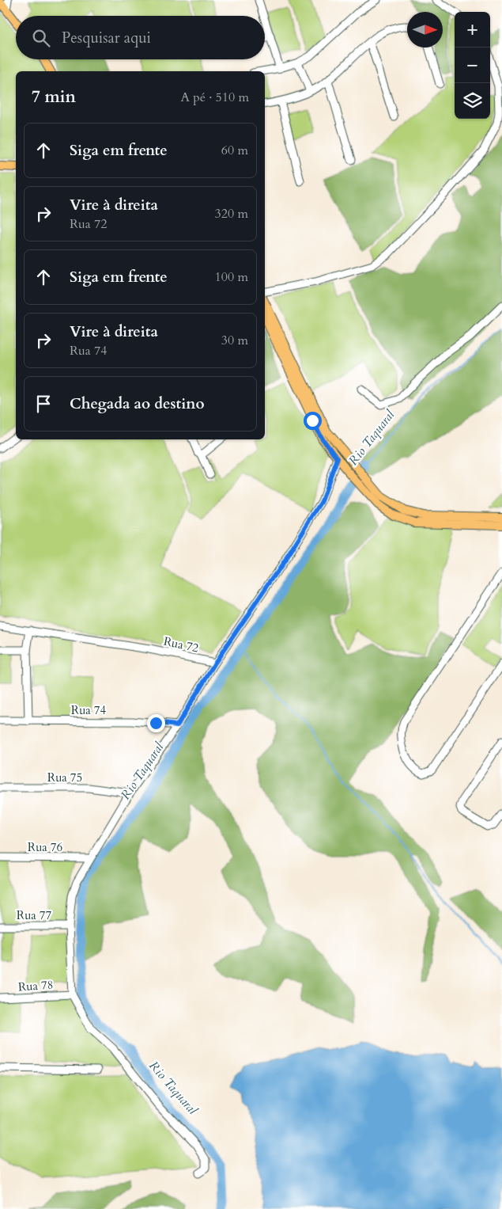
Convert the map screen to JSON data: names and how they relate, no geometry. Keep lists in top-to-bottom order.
{
  "streets": {
    "street": [
      "Rua 72",
      "Rua 74",
      "Rua 75",
      "Rua 76",
      "Rua 77",
      "Rua 78"
    ]
  },
  "water": ["Rio Taquaral"],
  "north": "right",
  "page": {
    "map_buttons": ["+", "−"],
    "search": "Pesquisar aqui",
    "heading": ["7 min", "A pé · 510 m"],
    "list": [
      ["Siga em frente", "60 m"],
      ["Vire à direita", "Rua 72", "320 m"],
      ["Siga em frente", "100 m"],
      ["Vire à direita", "Rua 74", "30 m"],
      "Chegada ao destino"
    ]
  }
}
